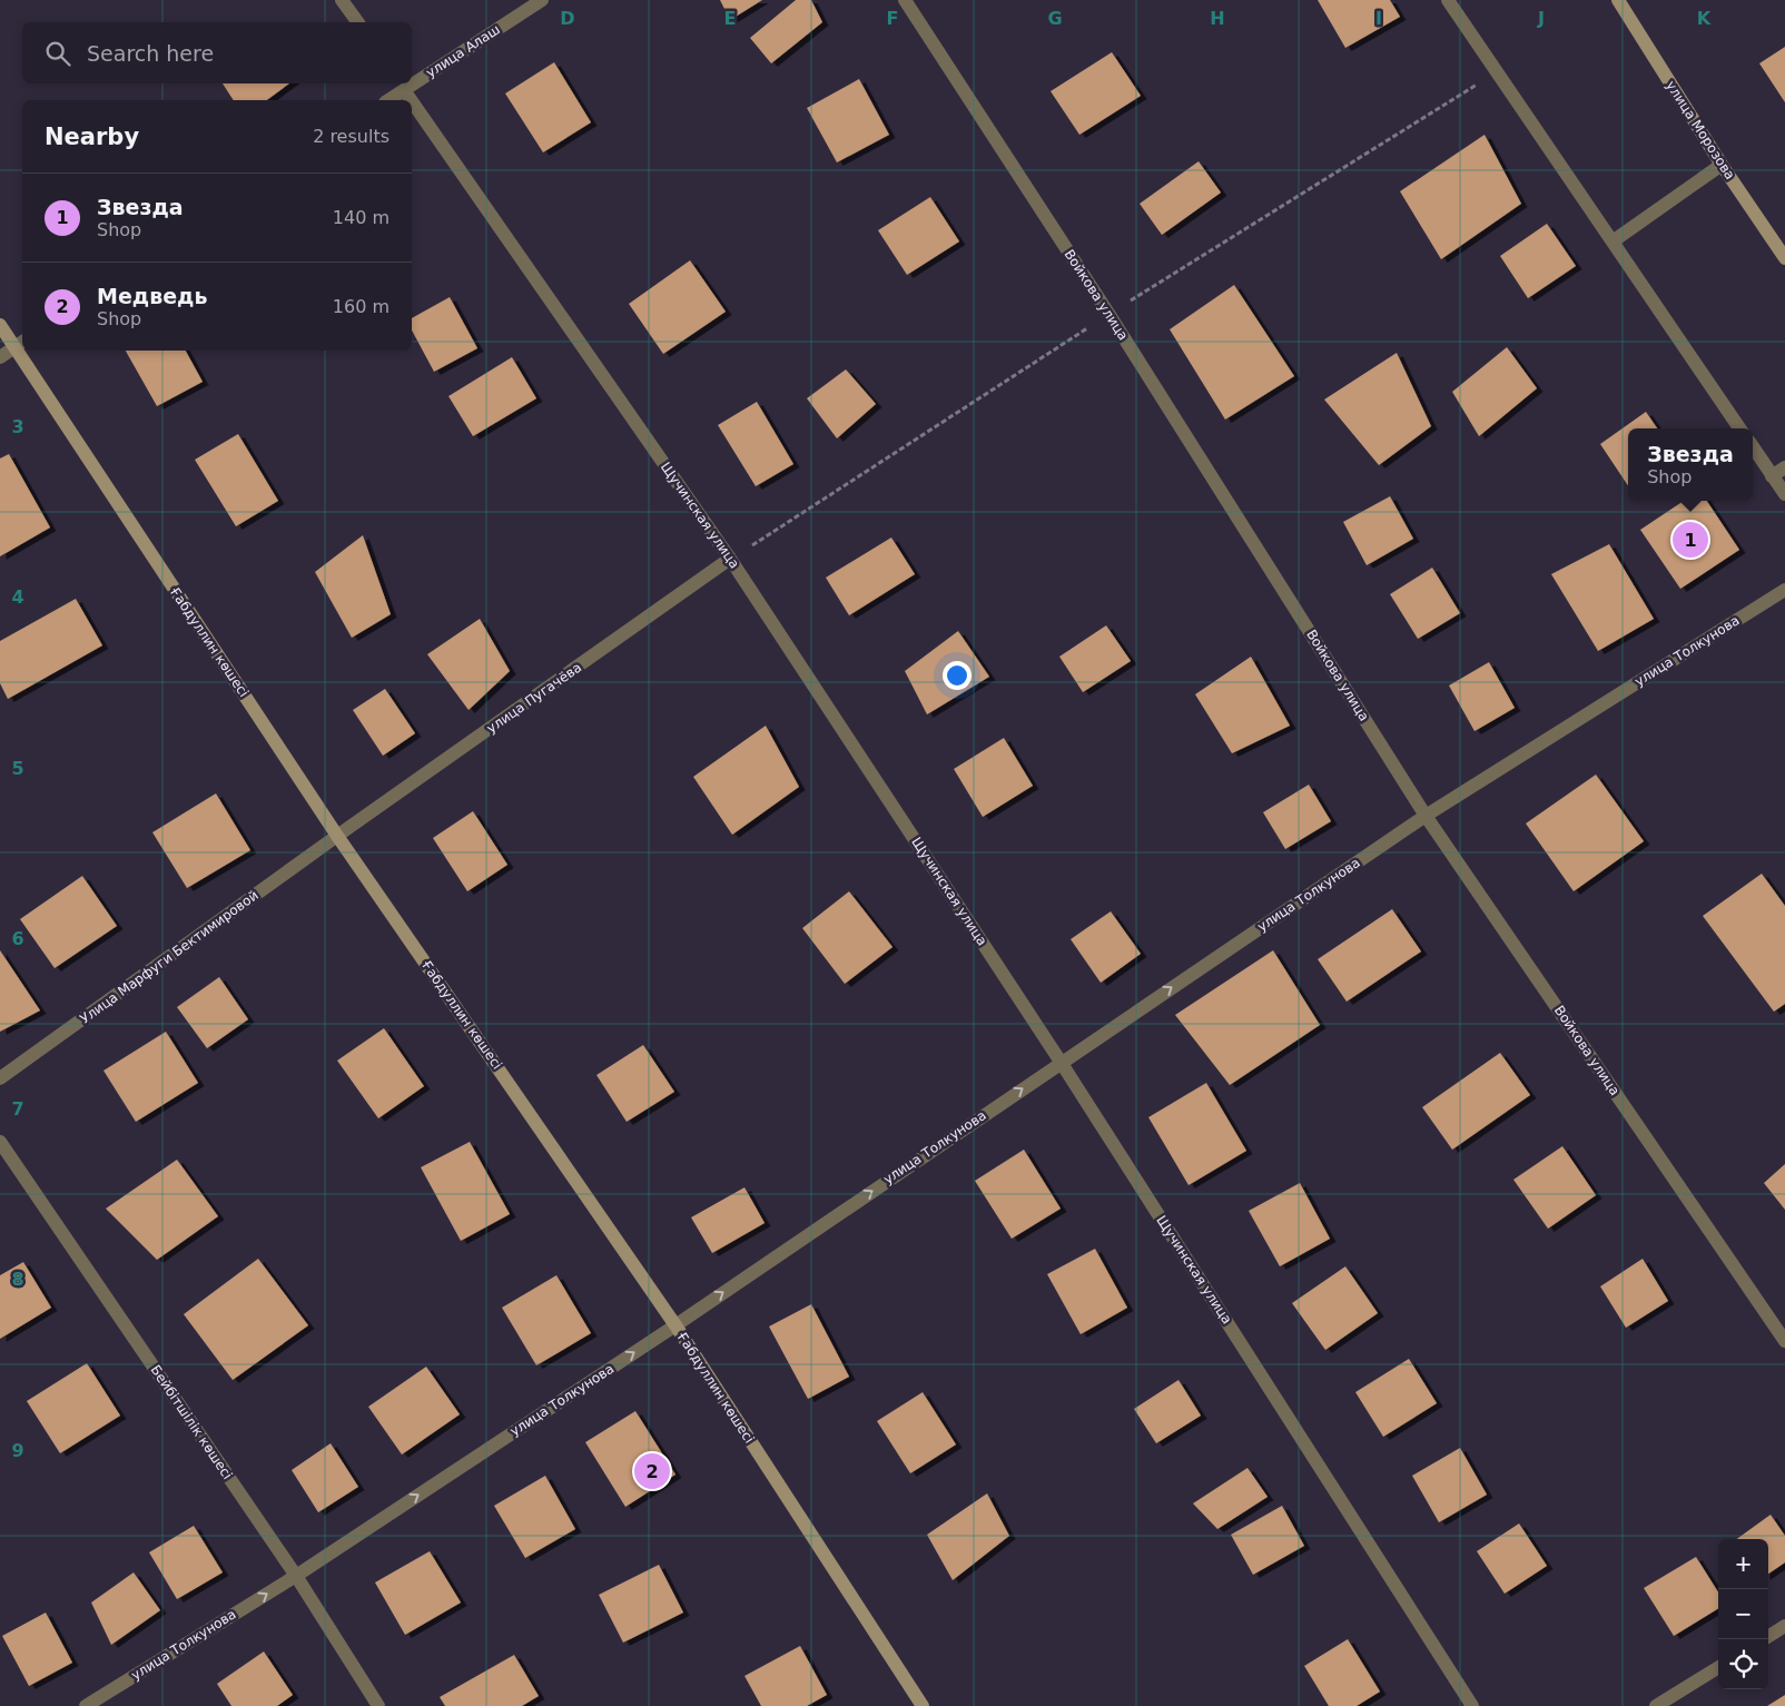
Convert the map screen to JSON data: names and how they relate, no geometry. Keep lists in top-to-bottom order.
{
  "streets": {
    "street": [
      "улица Алаш",
      "улица Морозова",
      "Войкова улица",
      "Щучинская улица",
      "Ғабдуллин көшесі",
      "улица Толкунова",
      "улица Пугачёва",
      "Улица Марфуги Бектимировой",
      "Бейбітшілік көшесі"
    ]
  },
  "crossings": [
    ["улица Алаш", "Щучинская улица"],
    ["Войкова улица", "улица Толкунова"],
    ["Щучинская улица", "улица Толкунова"],
    ["Щучинская улица", "улица Пугачёва"],
    ["Ғабдуллин көшесі", "улица Толкунова"],
    ["Ғабдуллин көшесі", "улица Пугачёва"],
    ["Ғабдуллин көшесі", "Улица Марфуги Бектимировой"],
    ["улица Толкунова", "Бейбітшілік көшесі"],
    ["улица Пугачёва", "Улица Марфуги Бектимировой"]
  ],
  "one_way": ["улица Толкунова"],
  "page": {
    "search": "Search here",
    "heading": ["Nearby", "2 results"],
    "list": [
      {
        "mark": "1",
        "name": "Звезда",
        "note": "Shop",
        "value": "140 m"
      },
      {
        "mark": "2",
        "name": "Медведь",
        "note": "Shop",
        "value": "160 m"
      }
    ],
    "popup": ["Звезда", "Shop"],
    "pins": ["1", "2"],
    "map_buttons": ["+", "−"]
  },
  "grid": {
    "columns": [
      "D",
      "E",
      "F",
      "G",
      "H",
      "I",
      "J",
      "K"
    ],
    "rows": [
      "3",
      "4",
      "5",
      "6",
      "7",
      "8",
      "9"
    ]
  }
}
